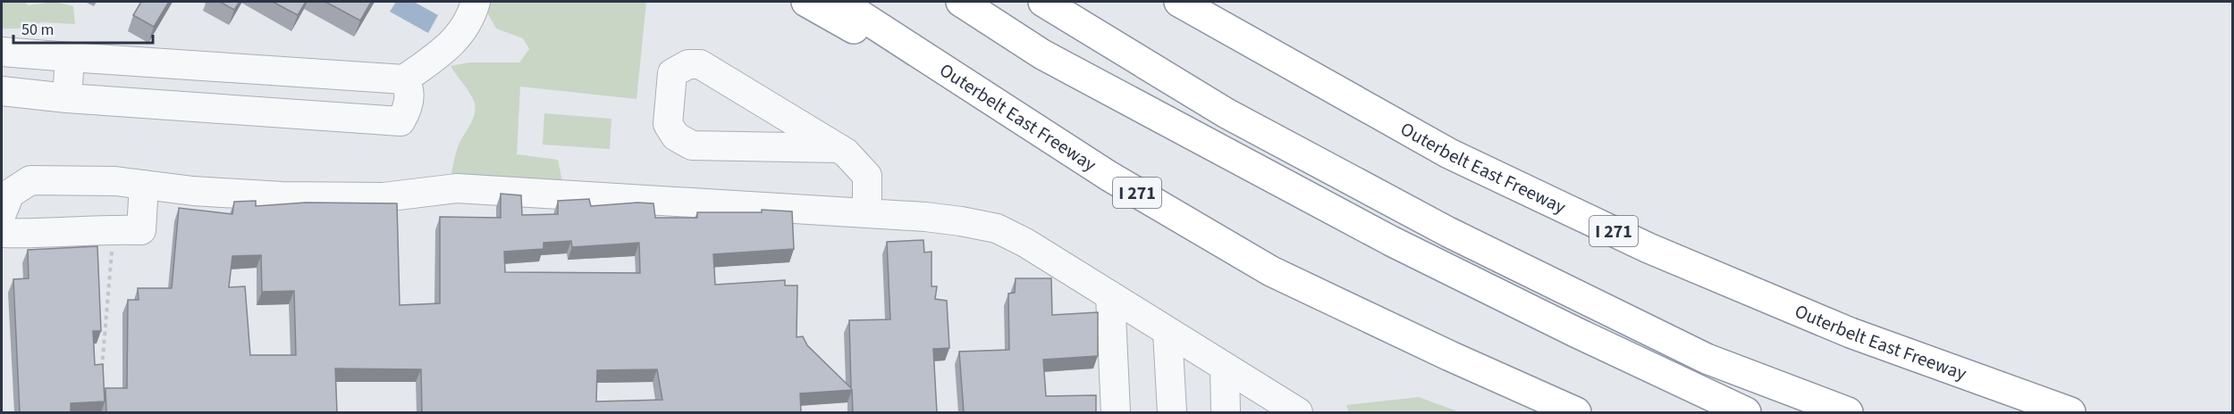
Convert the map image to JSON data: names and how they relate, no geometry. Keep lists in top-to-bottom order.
{
  "streets": {
    "highway": ["Outerbelt East Freeway", "I 271"]
  },
  "scale_bar": "50 m"
}
